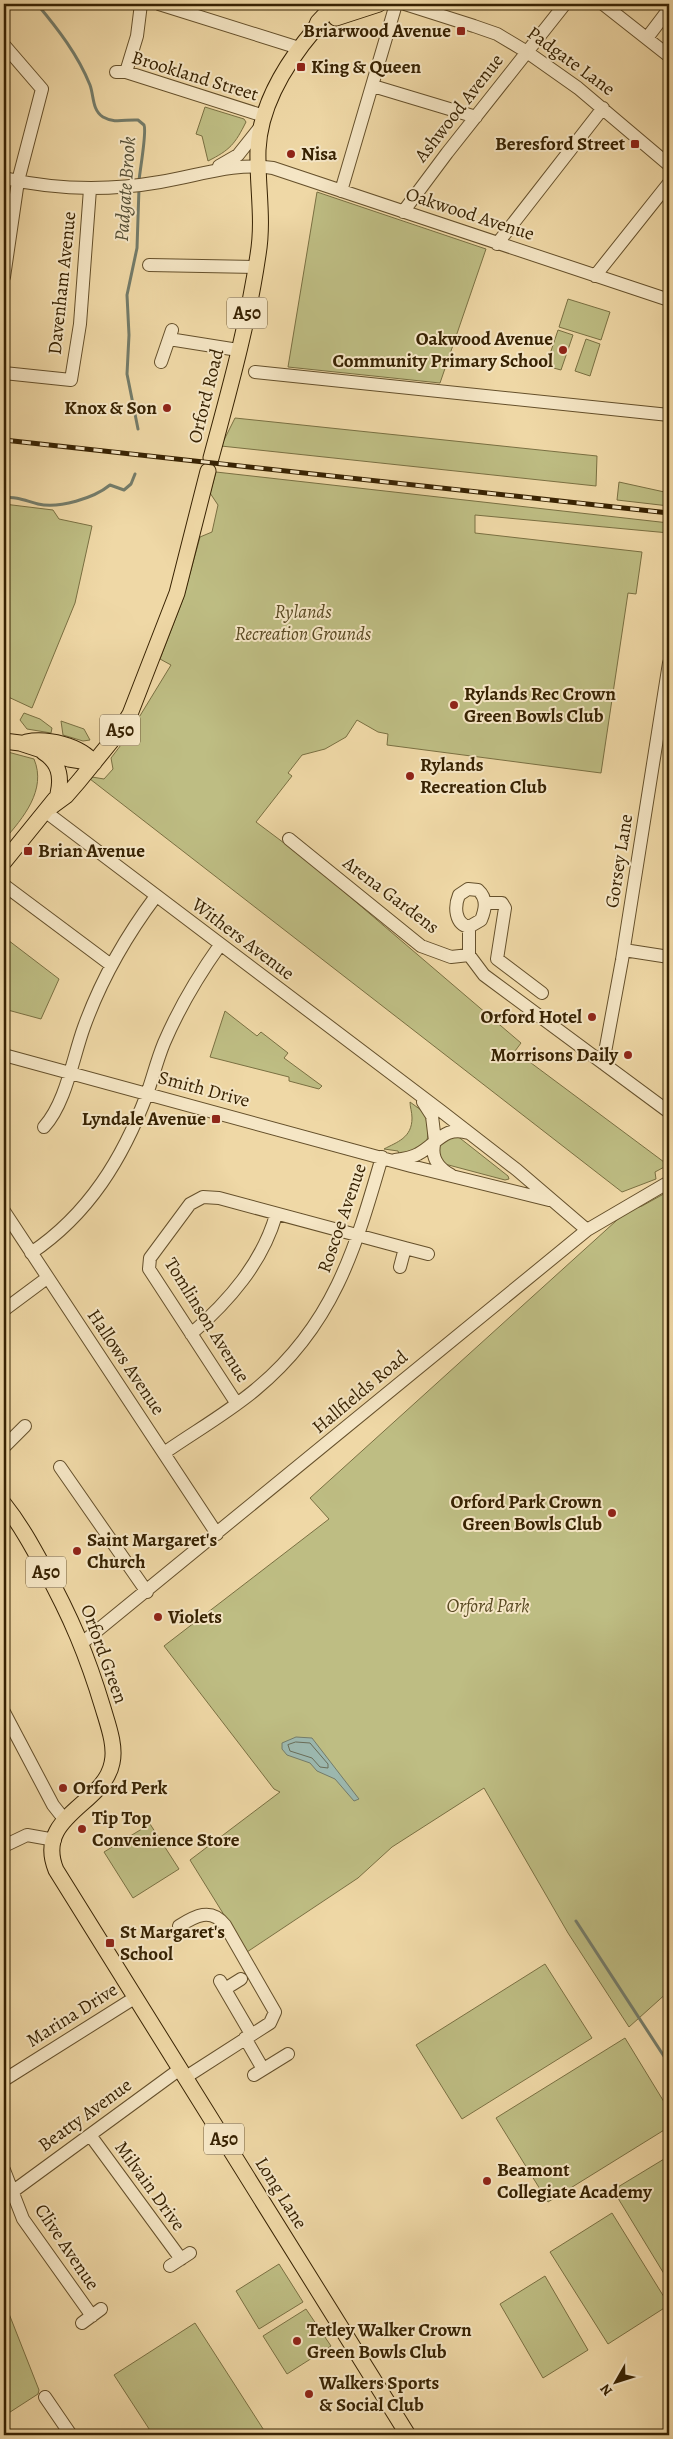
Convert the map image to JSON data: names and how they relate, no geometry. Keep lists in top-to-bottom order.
{
  "streets": {
    "main road": [
      "A50",
      "Orford Road",
      "Orford Green",
      "Long Lane"
    ],
    "street": [
      "Padgate Lane",
      "Brookland Street",
      "Ashwood Avenue",
      "Oakwood Avenue",
      "Davenham Avenue",
      "Gorsey Lane",
      "Arena Gardens",
      "Withers Avenue",
      "Smith Drive",
      "Roscoe Avenue",
      "Tomlinson Avenue",
      "Hallows Avenue",
      "Hallfields Road",
      "Marina Drive",
      "Beatty Avenue",
      "Milvain Drive",
      "Clive Avenue"
    ]
  },
  "crossings": [
    ["Padgate Lane", "Ashwood Avenue"],
    ["Brookland Street", "A50"],
    ["Ashwood Avenue", "Oakwood Avenue"],
    ["Oakwood Avenue", "A50"],
    ["Oakwood Avenue", "Orford Road"],
    ["A50", "Orford Road"],
    ["A50", "Orford Green"],
    ["A50", "Long Lane"],
    ["Orford Road", "Withers Avenue"],
    ["Withers Avenue", "Smith Drive"],
    ["Withers Avenue", "Hallfields Road"],
    ["Smith Drive", "Roscoe Avenue"],
    ["Roscoe Avenue", "Tomlinson Avenue"],
    ["Roscoe Avenue", "Hallows Avenue"],
    ["Hallows Avenue", "Hallfields Road"],
    ["Hallfields Road", "Orford Green"],
    ["Marina Drive", "Long Lane"],
    ["Beatty Avenue", "Milvain Drive"],
    ["Beatty Avenue", "Long Lane"],
    ["Beatty Avenue", "Clive Avenue"]
  ],
  "water": ["Padgate Brook"],
  "parks": ["Rylands Recreation Grounds", "Orford Park"],
  "places": {
    "transit": [
      "Briarwood Avenue",
      "King & Queen",
      "Beresford Street",
      "Brian Avenue",
      "Lyndale Avenue",
      "St Margaret's School"
    ],
    "other": [
      "Nisa",
      "Oakwood Avenue Community Primary School",
      "Knox & Son",
      "Rylands Rec Crown Green Bowls Club",
      "Rylands Recreation Club",
      "Orford Hotel",
      "Morrisons Daily",
      "Orford Park Crown Green Bowls Club",
      "Saint Margaret's Church",
      "Violets",
      "Orford Perk",
      "Tip Top Convenience Store",
      "Beamont Collegiate Academy",
      "Tetley Walker Crown Green Bowls Club",
      "Walkers Sports & Social Club"
    ]
  },
  "north": "bottom left"
}
